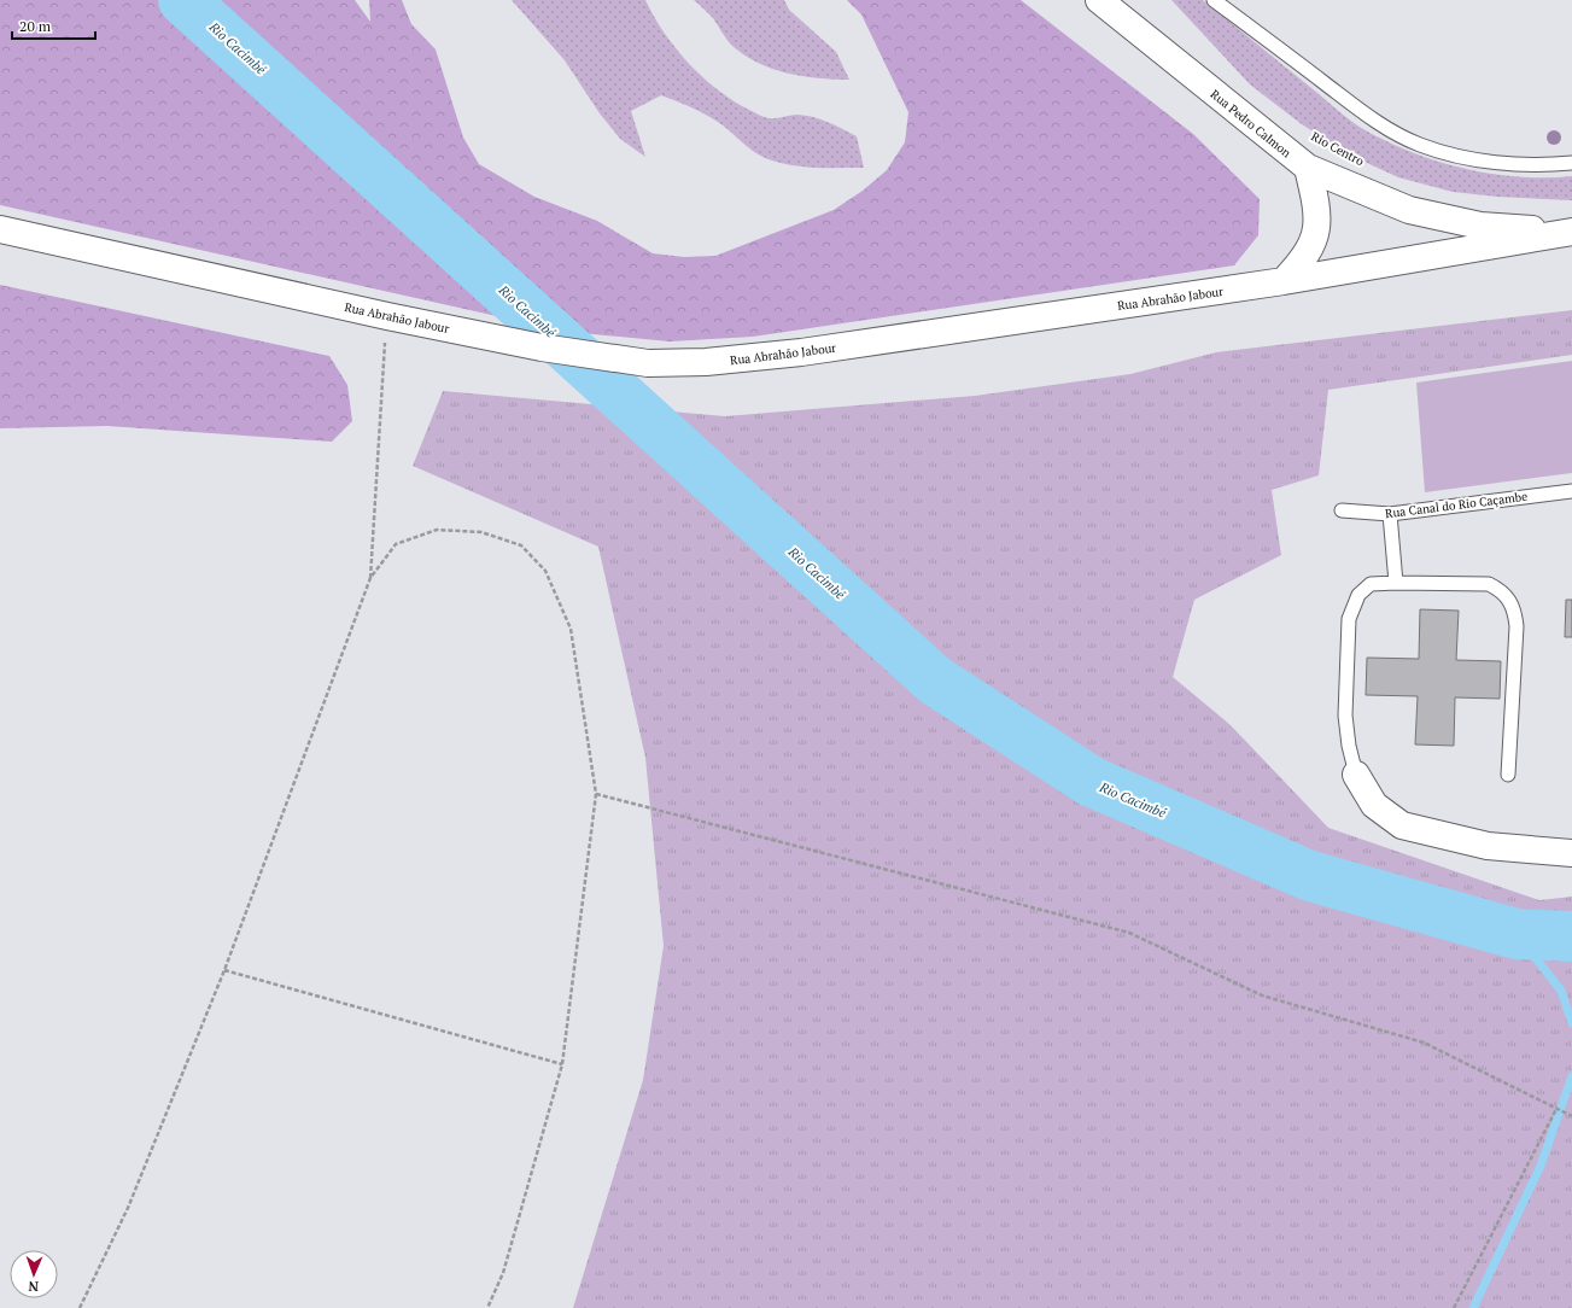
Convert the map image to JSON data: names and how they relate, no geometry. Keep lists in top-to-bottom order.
{
  "streets": {
    "street": ["Rua Pedro Calmon", "Rua Abrahão Jabour"],
    "lane": ["Rua Canal do Rio Caçambe"]
  },
  "crossings": [
    ["Rua Pedro Calmon", "Rua Abrahão Jabour"]
  ],
  "water": ["Rio Cacimbé"],
  "scale_bar": "20 m",
  "north": "bottom"
}
